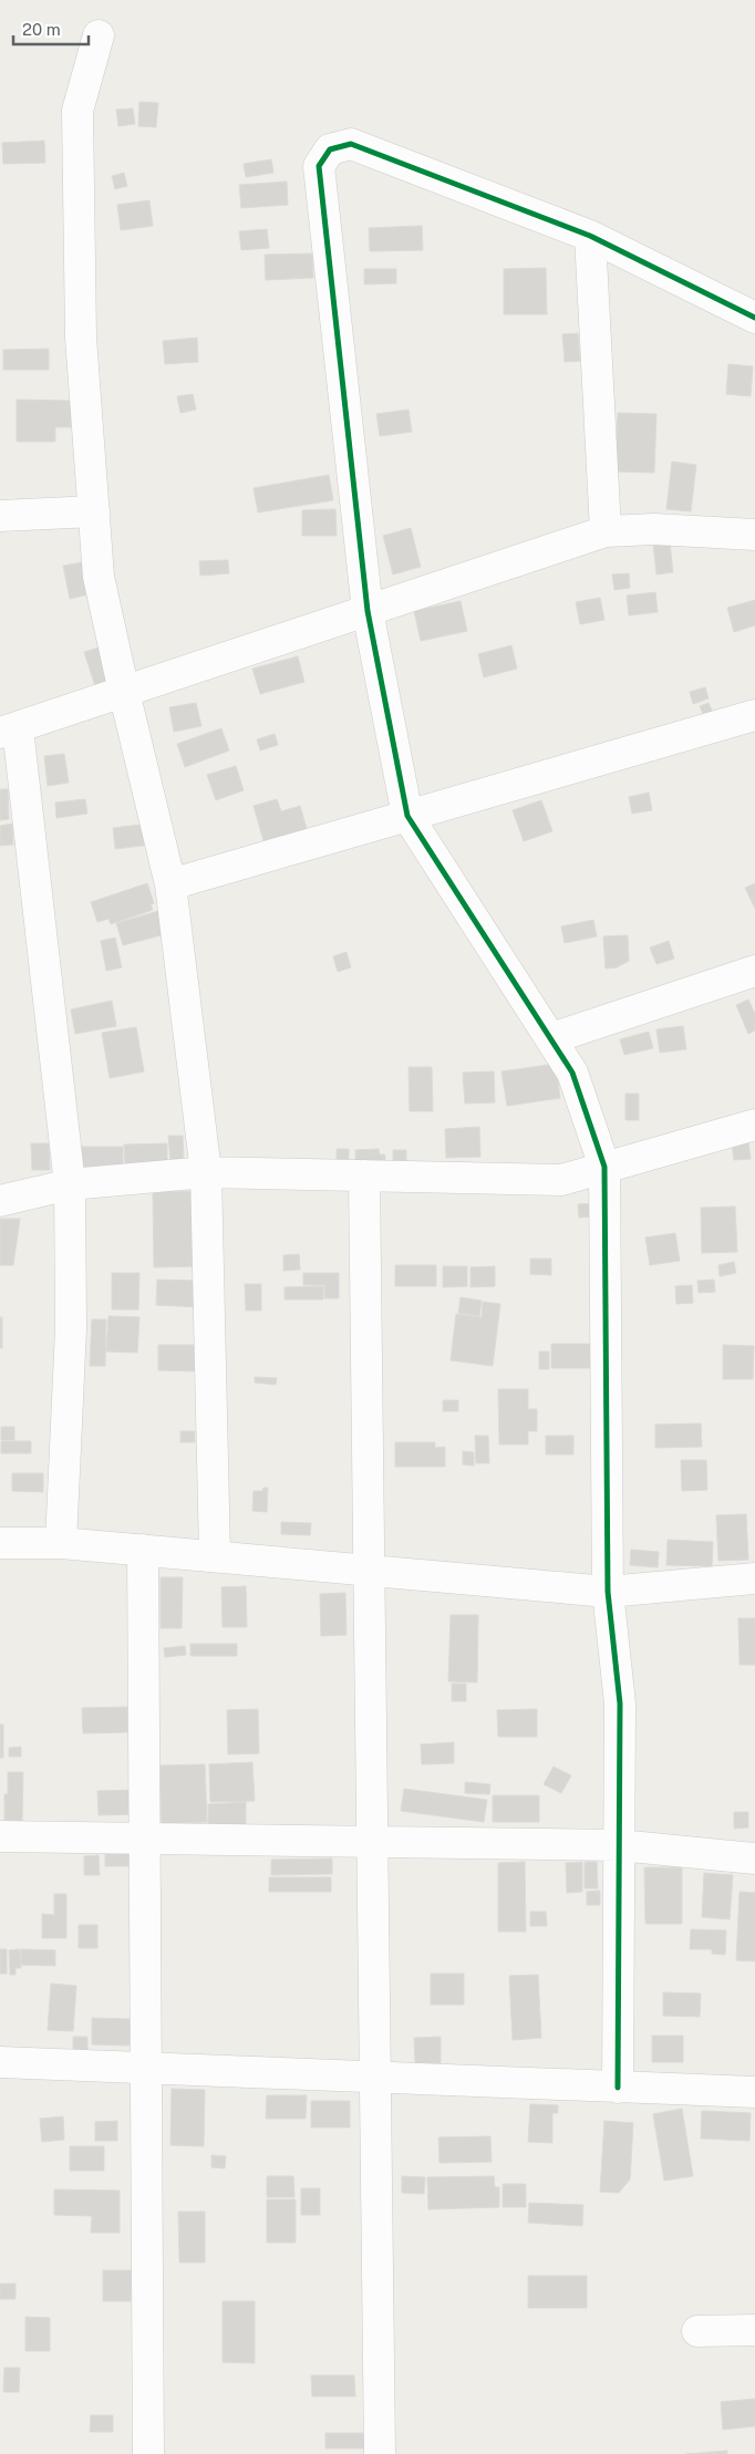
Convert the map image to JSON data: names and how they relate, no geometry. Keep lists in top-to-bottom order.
{
  "scale_bar": "20 m"
}
